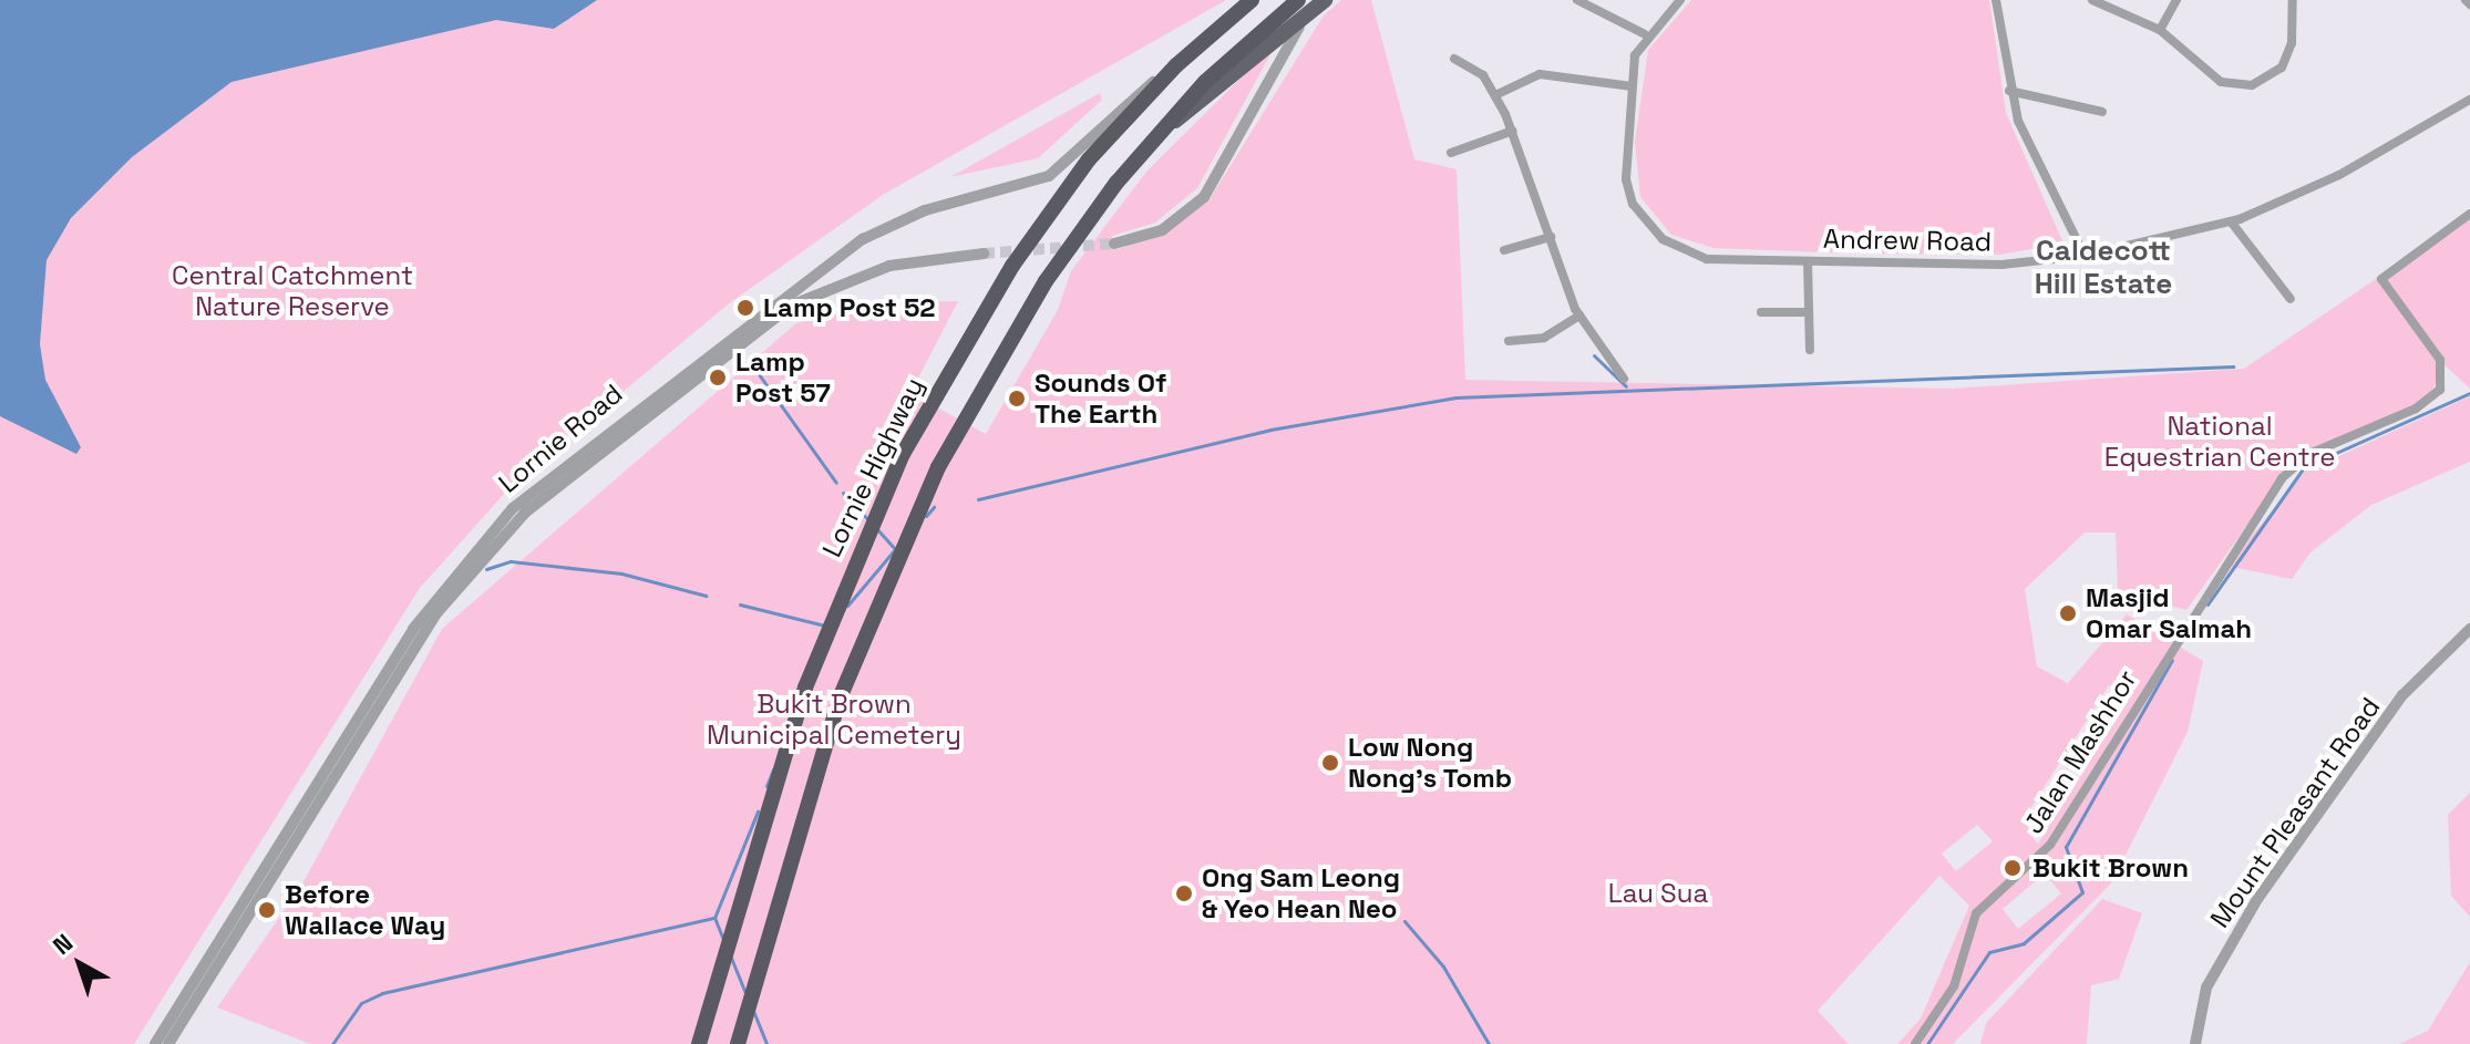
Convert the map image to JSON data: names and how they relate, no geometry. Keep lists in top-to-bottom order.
{
  "streets": {
    "highway": ["Lornie Highway"],
    "street": [
      "Andrew Road",
      "Lornie Road",
      "Jalan Mashhor",
      "Mount Pleasant Road"
    ]
  },
  "crossings": [
    ["Lornie Road", "Lornie Highway"]
  ],
  "districts": ["Caldecott Hill Estate"],
  "parks": [
    "Central Catchment Nature Reserve",
    "National Equestrian Centre",
    "Bukit Brown Municipal Cemetery",
    "Lau Sua"
  ],
  "places": [
    "Lamp Post 52",
    "Lamp Post 57",
    "Sounds Of The Earth",
    "Masjid Omar Salmah",
    "Low Nong Nong's Tomb",
    "Bukit Brown",
    "Ong Sam Leong & Yeo Hean Neo",
    "Before Wallace Way"
  ],
  "north": "top left"
}
